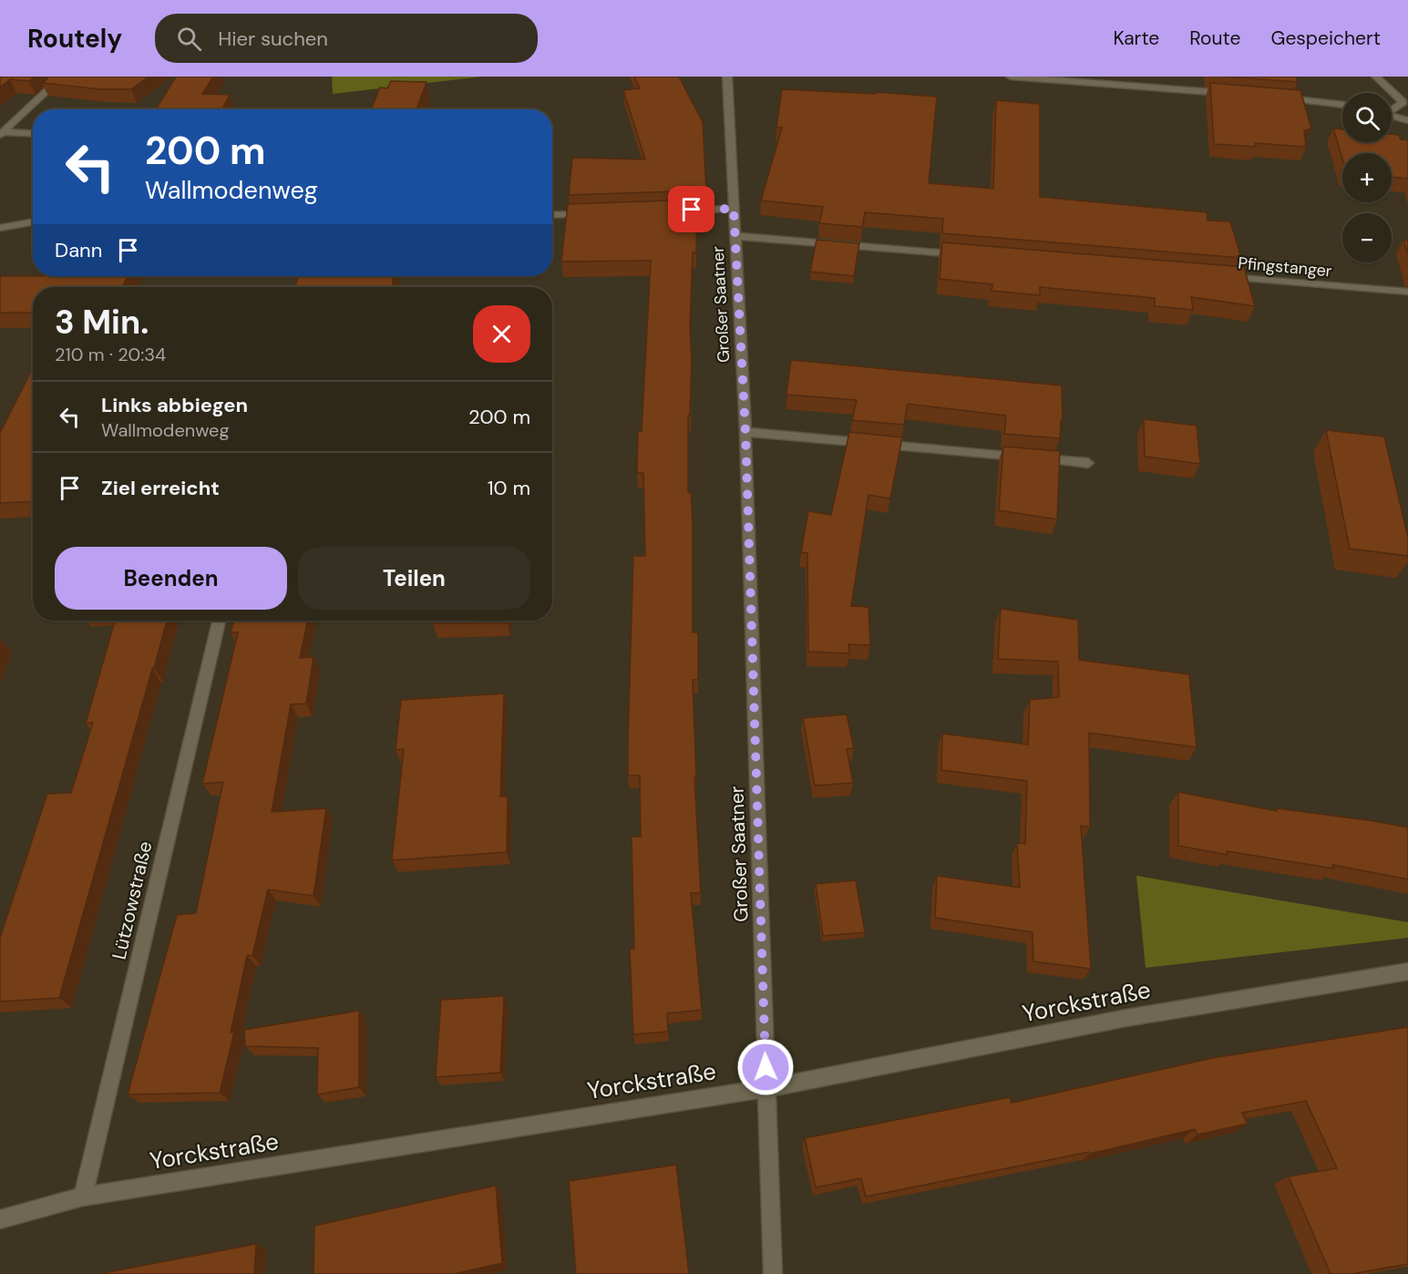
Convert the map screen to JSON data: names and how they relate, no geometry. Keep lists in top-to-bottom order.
{
  "streets": {
    "street": [
      "Pfingstanger",
      "Großer Saatner",
      "Lützowstraße",
      "Yorckstraße"
    ]
  },
  "crossings": [
    ["Großer Saatner", "Yorckstraße"],
    ["Lützowstraße", "Yorckstraße"]
  ],
  "page": {
    "header": "Routely",
    "search": "Hier suchen",
    "nav": ["Karte", "Route", "Gespeichert"],
    "map_buttons": ["+", "−"],
    "turn": ["200 m", "Wallmodenweg"],
    "then": "Dann",
    "heading": ["3 Min.", "210 m · 20:34"],
    "list": [
      {
        "name": "Links abbiegen",
        "note": "Wallmodenweg",
        "value": "200 m"
      },
      {
        "name": "Ziel erreicht",
        "value": "10 m"
      }
    ],
    "buttons": ["Beenden", "Teilen"]
  }
}
